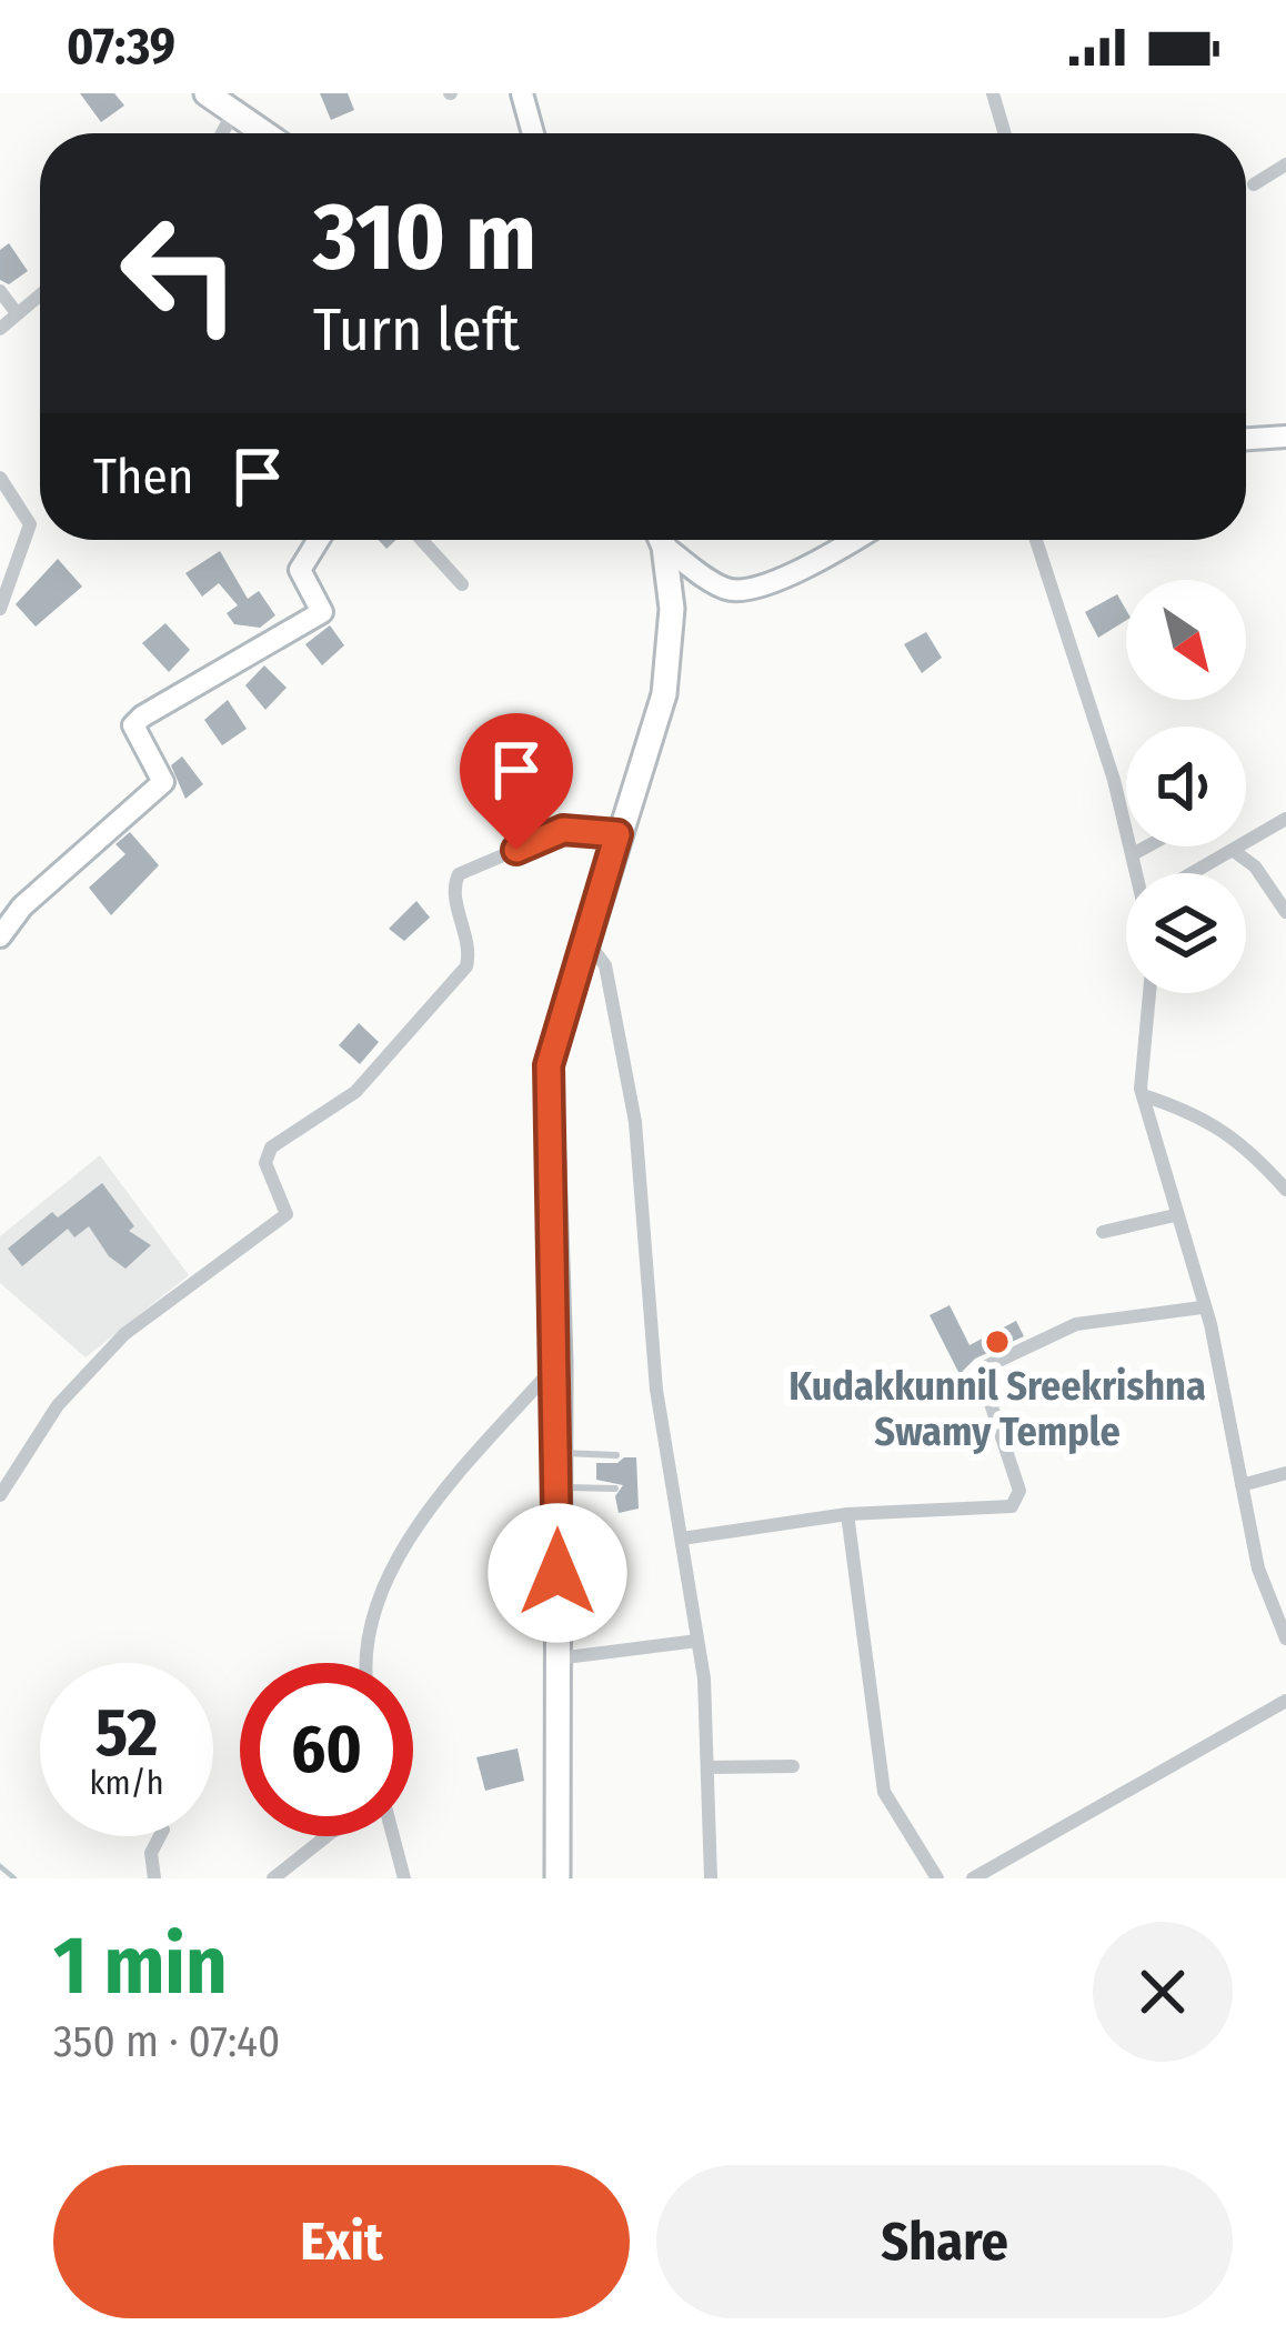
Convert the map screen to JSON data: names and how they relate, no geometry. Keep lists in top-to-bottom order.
{
  "places": ["Kudakkunnil Sreekrishna Swamy Temple"],
  "north": "bottom right",
  "page": {
    "status": "07:39",
    "turn": ["310 m", "Turn left"],
    "then": "Then",
    "speed": "52 km/h",
    "limit": "60",
    "heading": ["1 min", "350 m · 07:40"],
    "buttons": ["Exit", "Share"]
  }
}
